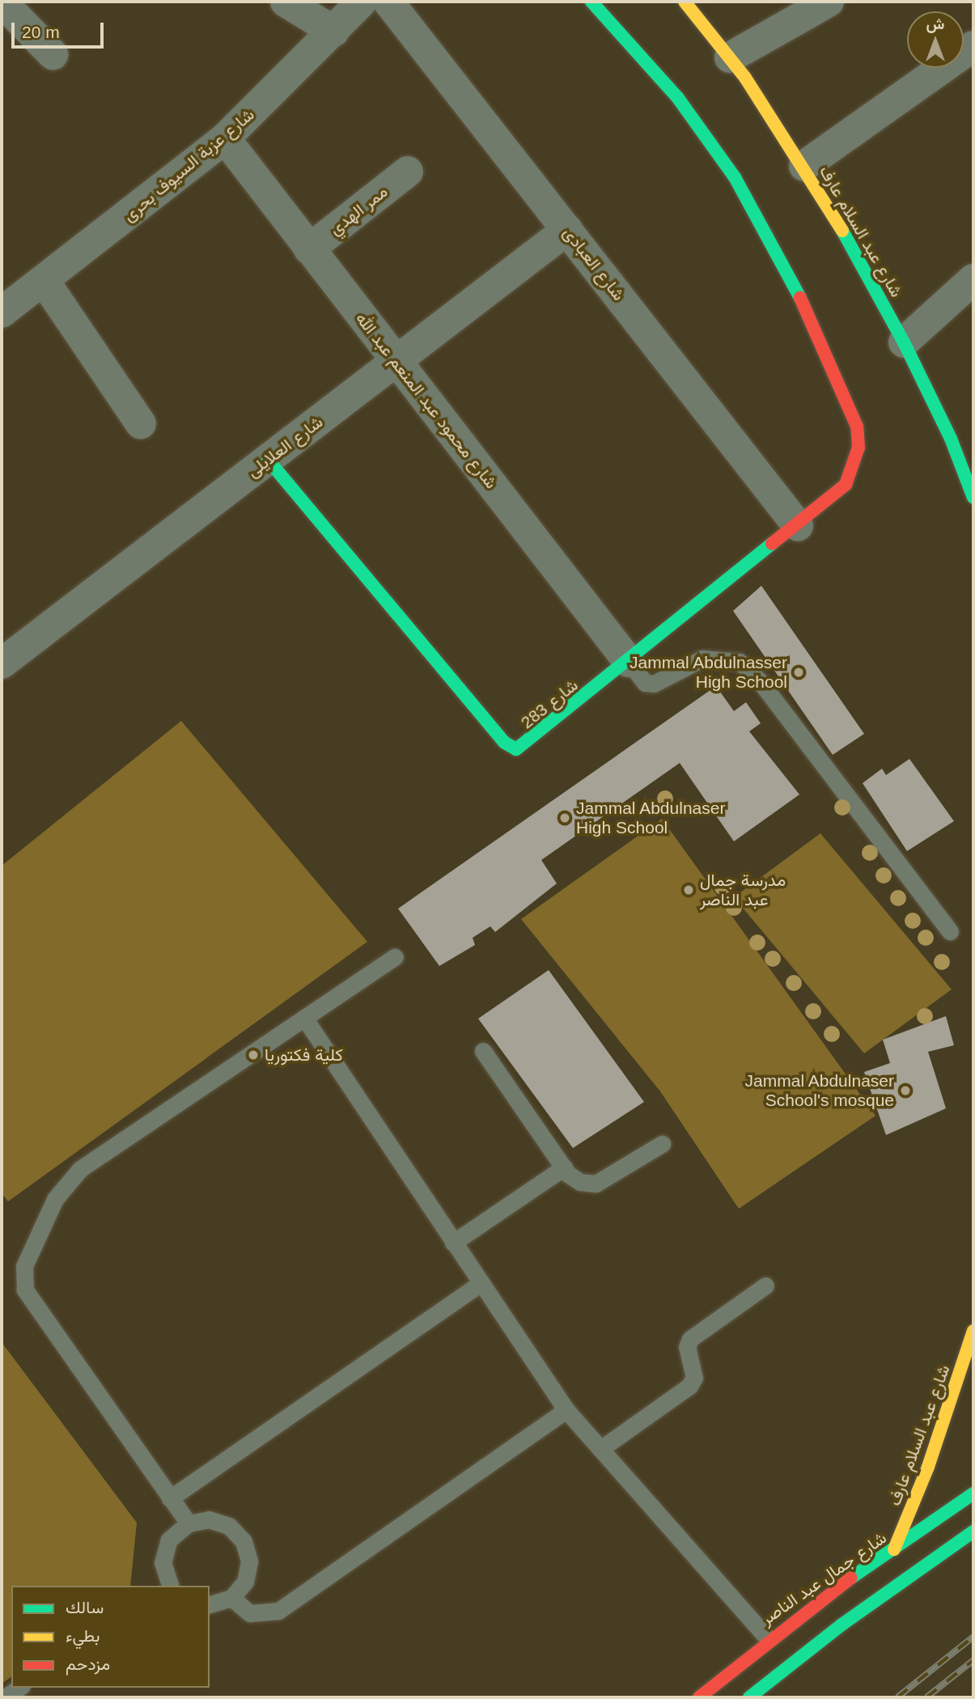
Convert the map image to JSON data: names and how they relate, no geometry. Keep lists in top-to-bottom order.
{
  "streets": {
    "street": [
      "شارع عزبة السيوف بحرى",
      "ممر الهدي",
      "شارع عبد السلام عارف",
      "شارع العبادى",
      "شارع محمود عبد المنعم عبد الله",
      "شارع العلايلى",
      "شارع 283",
      "شارع جمال عبد الناصر"
    ]
  },
  "crossings": [
    ["شارع عزبة السيوف بحرى", "شارع محمود عبد المنعم عبد الله"],
    ["ممر الهدي", "شارع محمود عبد المنعم عبد الله"],
    ["شارع عبد السلام عارف", "شارع جمال عبد الناصر"],
    ["شارع العبادى", "شارع العلايلى"],
    ["شارع العبادى", "شارع 283"],
    ["شارع محمود عبد المنعم عبد الله", "شارع العلايلى"],
    ["شارع محمود عبد المنعم عبد الله", "شارع 283"],
    ["شارع العلايلى", "شارع 283"]
  ],
  "places": [
    "Jammal Abdulnasser High School",
    "Jammal Abdulnaser High School",
    "مدرسة جمال عبد الناصر",
    "كلية فكتوريا",
    "Jammal Abdulnaser School's mosque"
  ],
  "legend": ["سالك", "بطيء", "مزدحم"],
  "scale_bar": "20 m",
  "north": "top"
}
